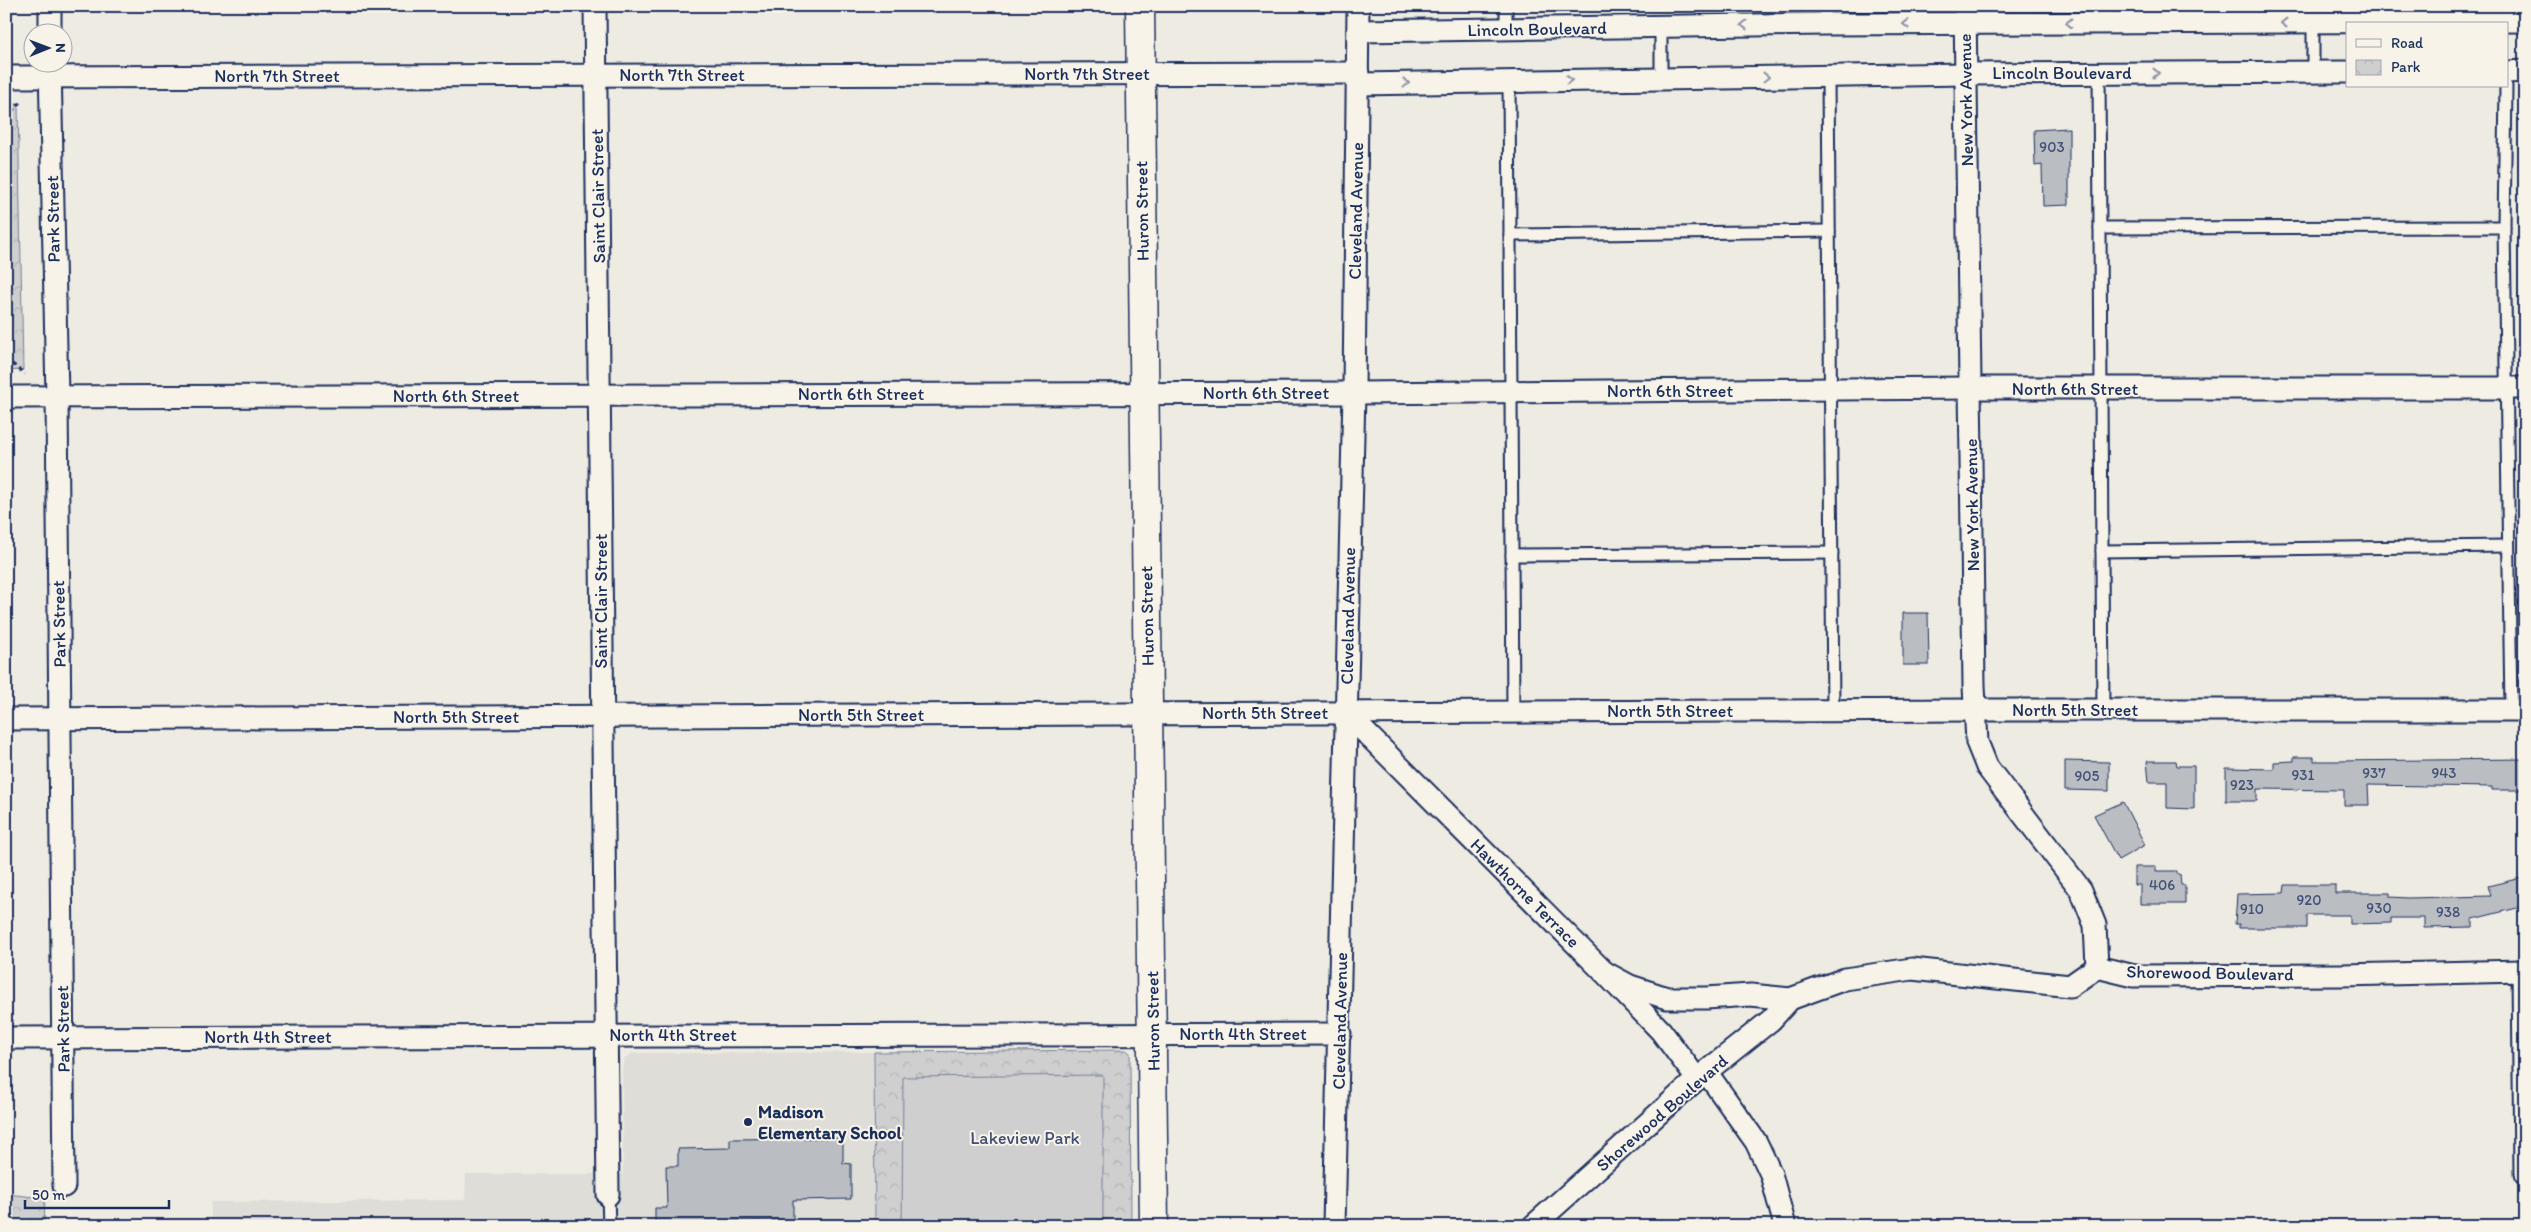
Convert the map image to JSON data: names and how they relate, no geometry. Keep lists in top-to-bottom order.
{
  "streets": {
    "street": [
      "Lincoln Boulevard",
      "North 7th Street",
      "New York Avenue",
      "Saint Clair Street",
      "Huron Street",
      "Cleveland Avenue",
      "Park Street",
      "North 6th Street",
      "North 5th Street",
      "Hawthorne Terrace",
      "Shorewood Boulevard",
      "North 4th Street"
    ]
  },
  "crossings": [
    ["Lincoln Boulevard", "North 7th Street"],
    ["Lincoln Boulevard", "New York Avenue"],
    ["Lincoln Boulevard", "Cleveland Avenue"],
    ["North 7th Street", "Saint Clair Street"],
    ["North 7th Street", "Huron Street"],
    ["North 7th Street", "Cleveland Avenue"],
    ["New York Avenue", "North 6th Street"],
    ["New York Avenue", "North 5th Street"],
    ["New York Avenue", "Shorewood Boulevard"],
    ["Saint Clair Street", "North 6th Street"],
    ["Saint Clair Street", "North 5th Street"],
    ["Saint Clair Street", "North 4th Street"],
    ["Huron Street", "North 6th Street"],
    ["Huron Street", "North 5th Street"],
    ["Huron Street", "North 4th Street"],
    ["Cleveland Avenue", "North 6th Street"],
    ["Cleveland Avenue", "North 5th Street"],
    ["Cleveland Avenue", "Hawthorne Terrace"],
    ["Cleveland Avenue", "North 4th Street"],
    ["Park Street", "North 6th Street"],
    ["Park Street", "North 5th Street"],
    ["Park Street", "North 4th Street"],
    ["North 5th Street", "Hawthorne Terrace"],
    ["Hawthorne Terrace", "Shorewood Boulevard"]
  ],
  "parks": ["Lakeview Park"],
  "places": ["Madison Elementary School"],
  "house_numbers": [
    "903",
    "937",
    "943",
    "931",
    "905",
    "923",
    "406",
    "920",
    "930",
    "910",
    "938"
  ],
  "legend": ["Road", "Park"],
  "scale_bar": "50 m",
  "north": "right"
}
